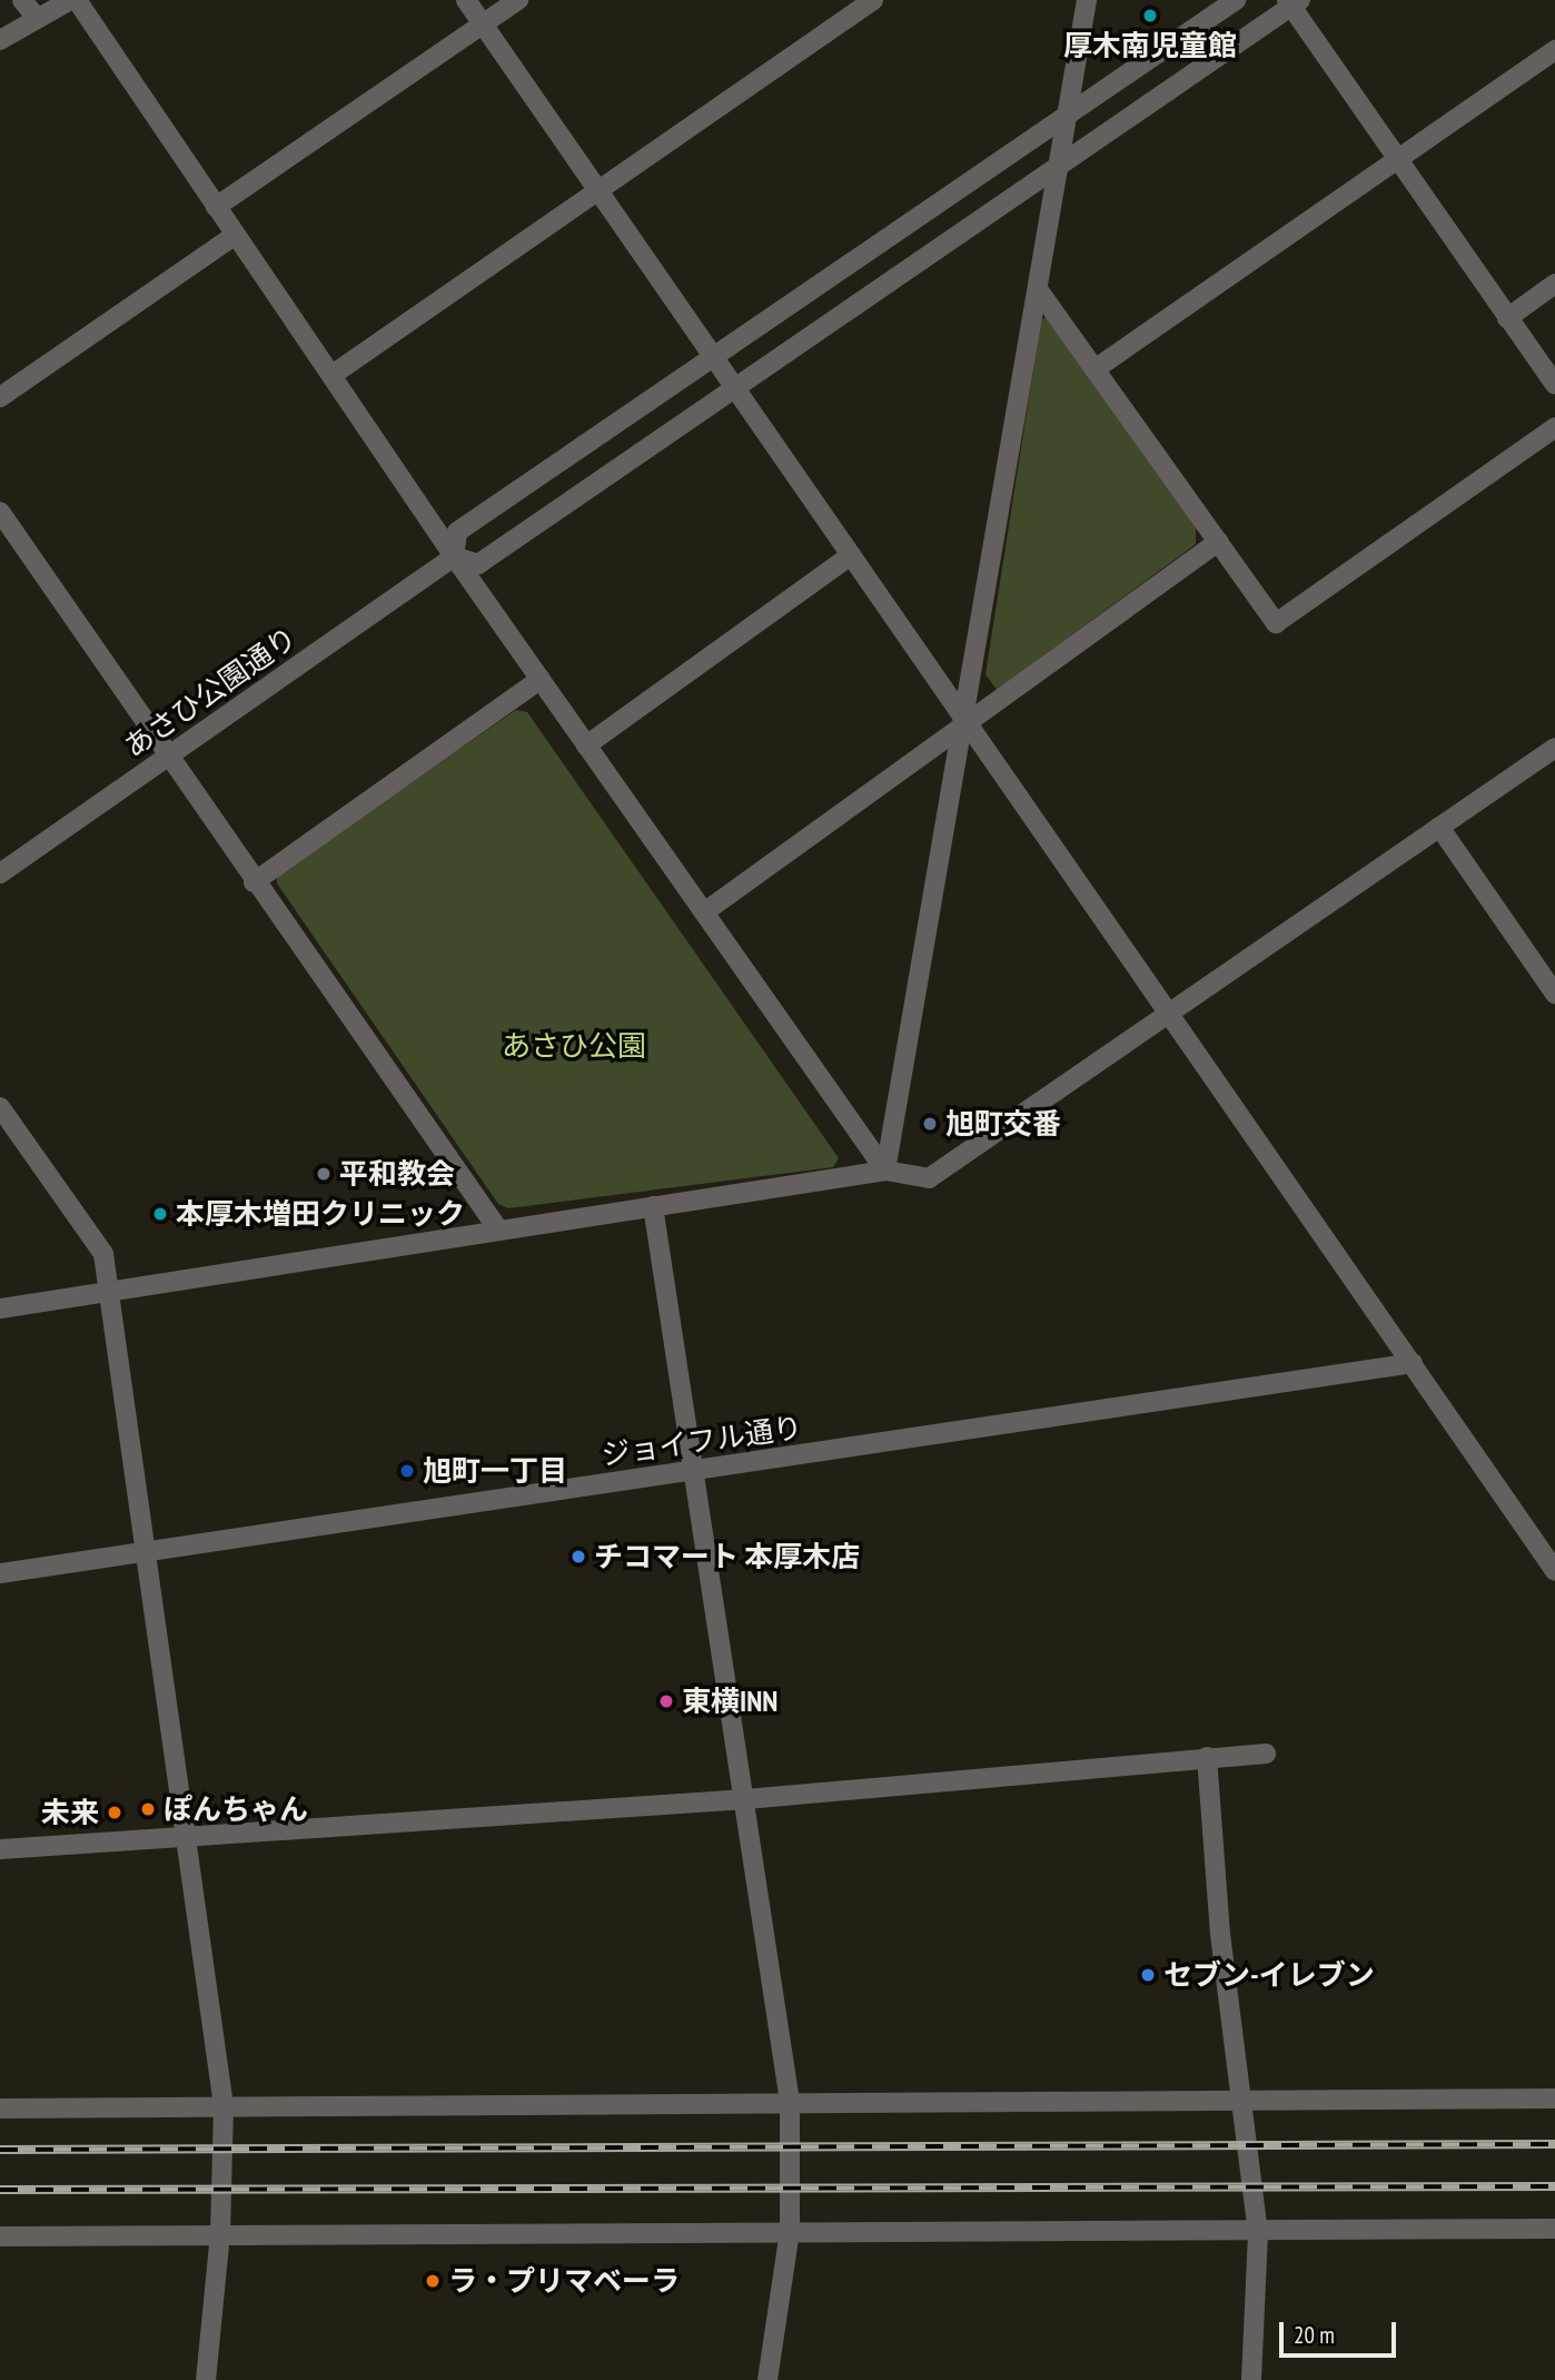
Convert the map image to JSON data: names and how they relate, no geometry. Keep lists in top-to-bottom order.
{
  "streets": {
    "street": ["あさひ公園通り", "ジョイフル通り"]
  },
  "parks": ["あさひ公園"],
  "places": [
    "厚木南児童館",
    "旭町交番",
    "平和教会",
    "本厚木増田クリニック",
    "旭町一丁目",
    "チコマート 本厚木店",
    "東横INN",
    "ぽんちゃん",
    "未来",
    "セブン-イレブン",
    "ラ・プリマベーラ"
  ],
  "scale_bar": "20 m"
}
